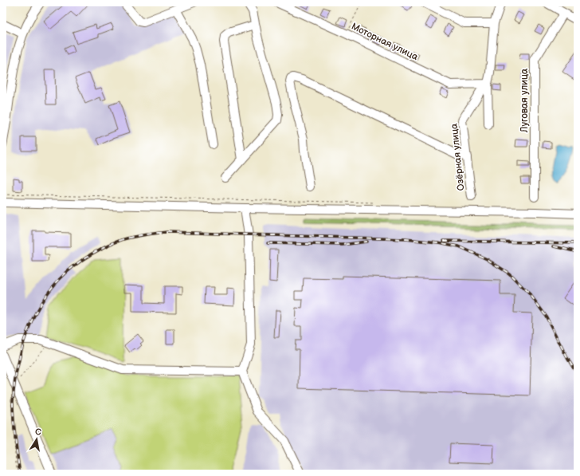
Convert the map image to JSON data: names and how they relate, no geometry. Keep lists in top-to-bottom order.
{
  "streets": {
    "street": ["Моторная улица", "Луговая улица", "Озёрная улица"]
  },
  "crossings": [
    ["Моторная улица", "Озёрная улица"]
  ],
  "north": "top"
}
